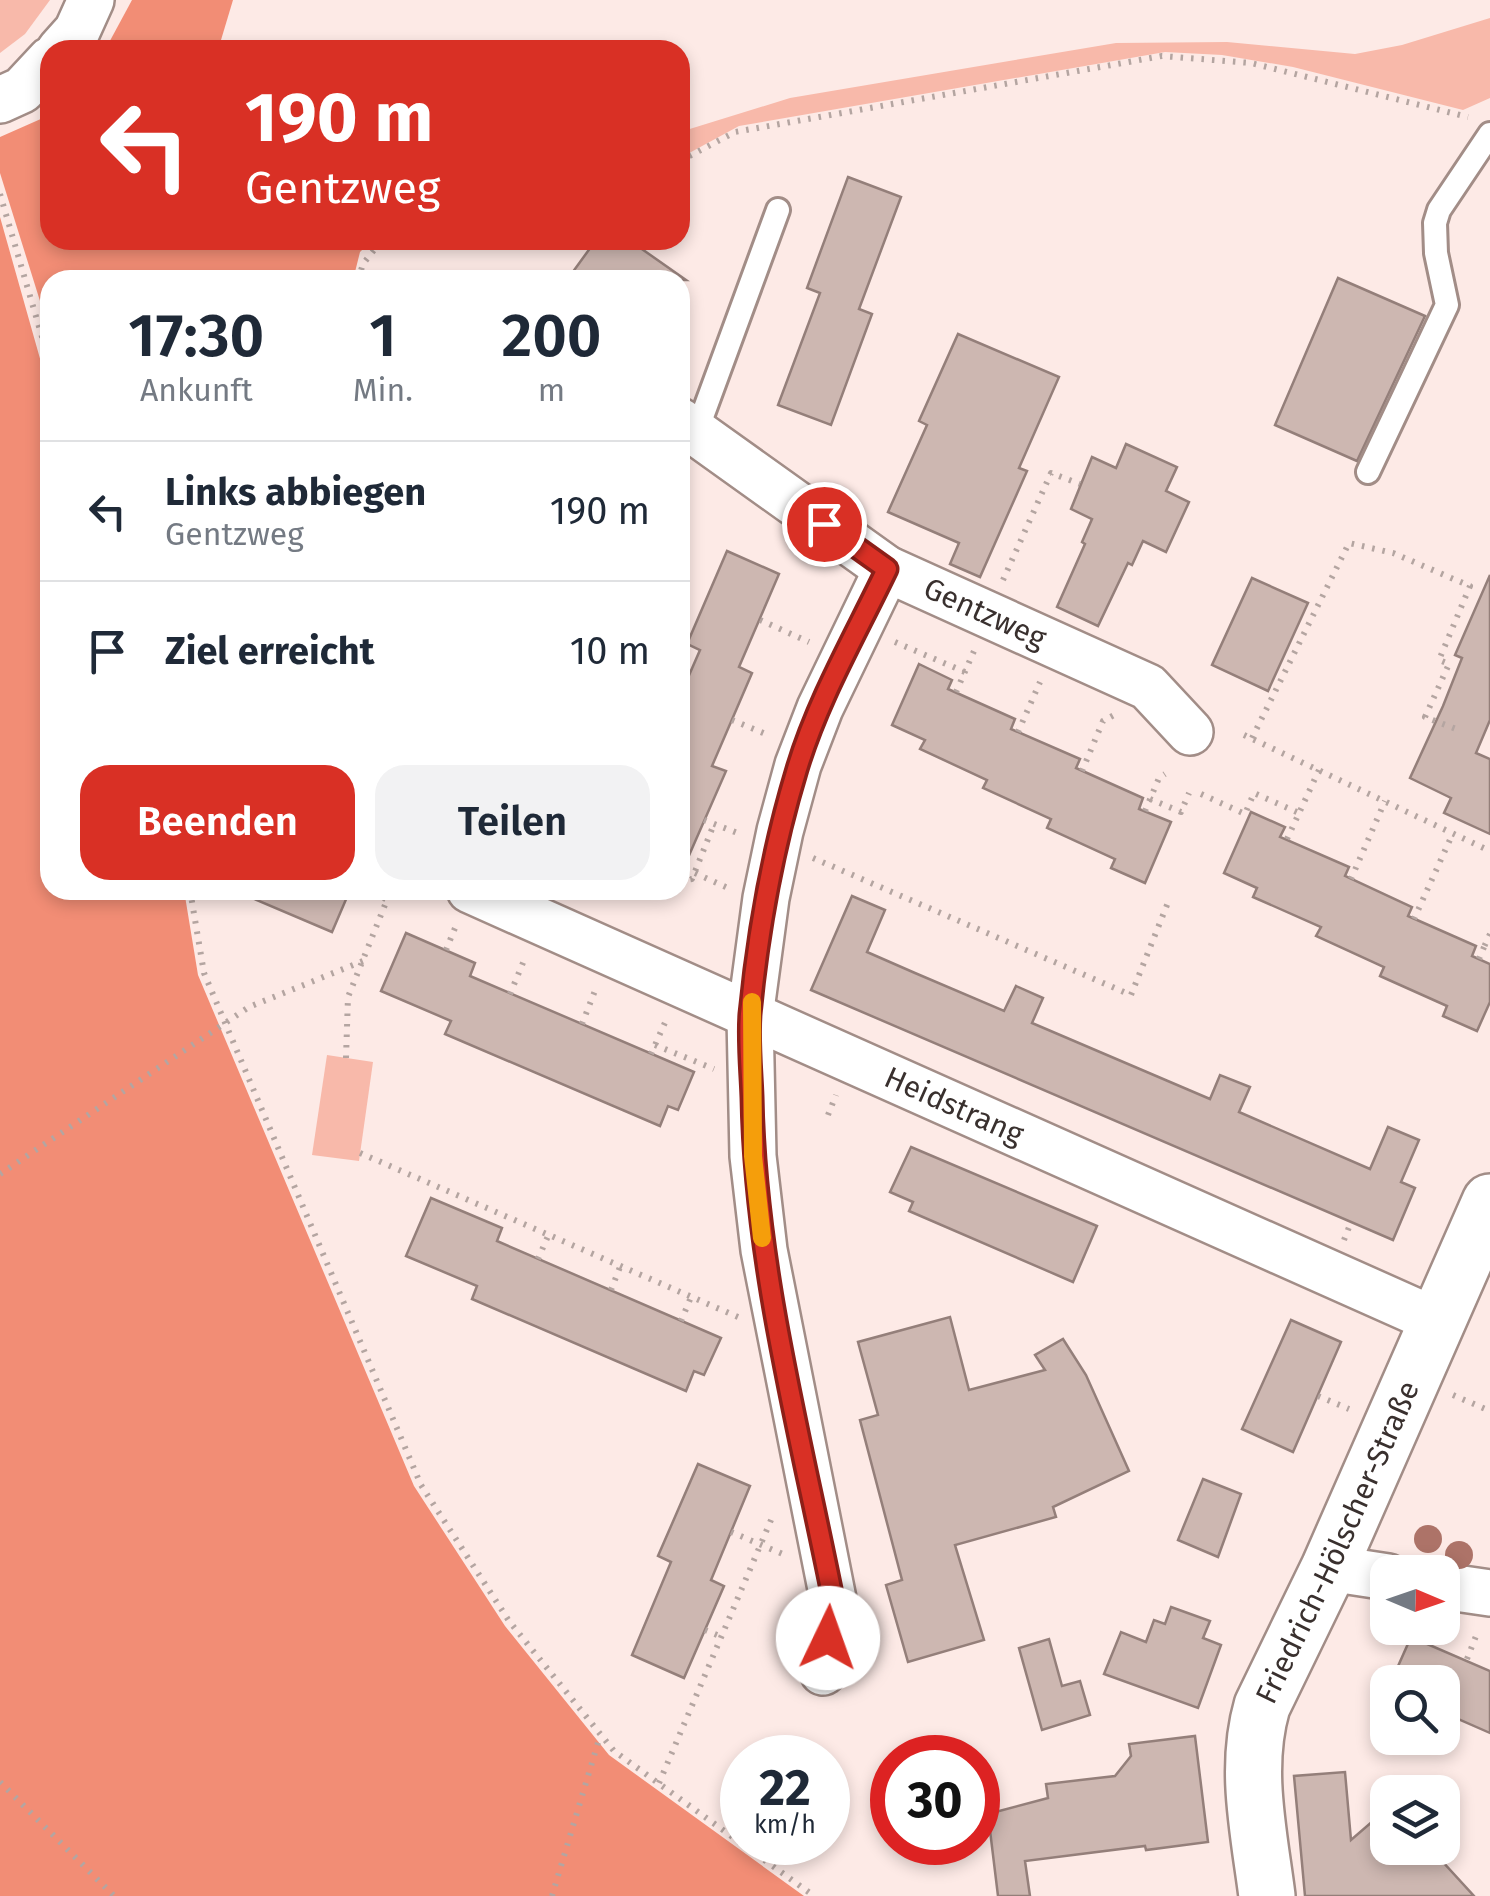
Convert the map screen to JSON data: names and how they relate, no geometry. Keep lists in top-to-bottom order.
{
  "streets": {
    "street": ["Gentzweg", "Heidstrang", "Friedrich-Hölscher-Straße"]
  },
  "crossings": [
    ["Heidstrang", "Friedrich-Hölscher-Straße"]
  ],
  "north": "right",
  "page": {
    "turn": ["190 m", "Gentzweg"],
    "eta": [
      "17:30",
      "Ankunft",
      "1",
      "Min.",
      "200",
      "m"
    ],
    "list": [
      {
        "name": "Links abbiegen",
        "note": "Gentzweg",
        "value": "190 m"
      },
      {
        "name": "Ziel erreicht",
        "value": "10 m"
      }
    ],
    "buttons": ["Beenden", "Teilen"],
    "speed": "22 km/h",
    "limit": "30"
  }
}
